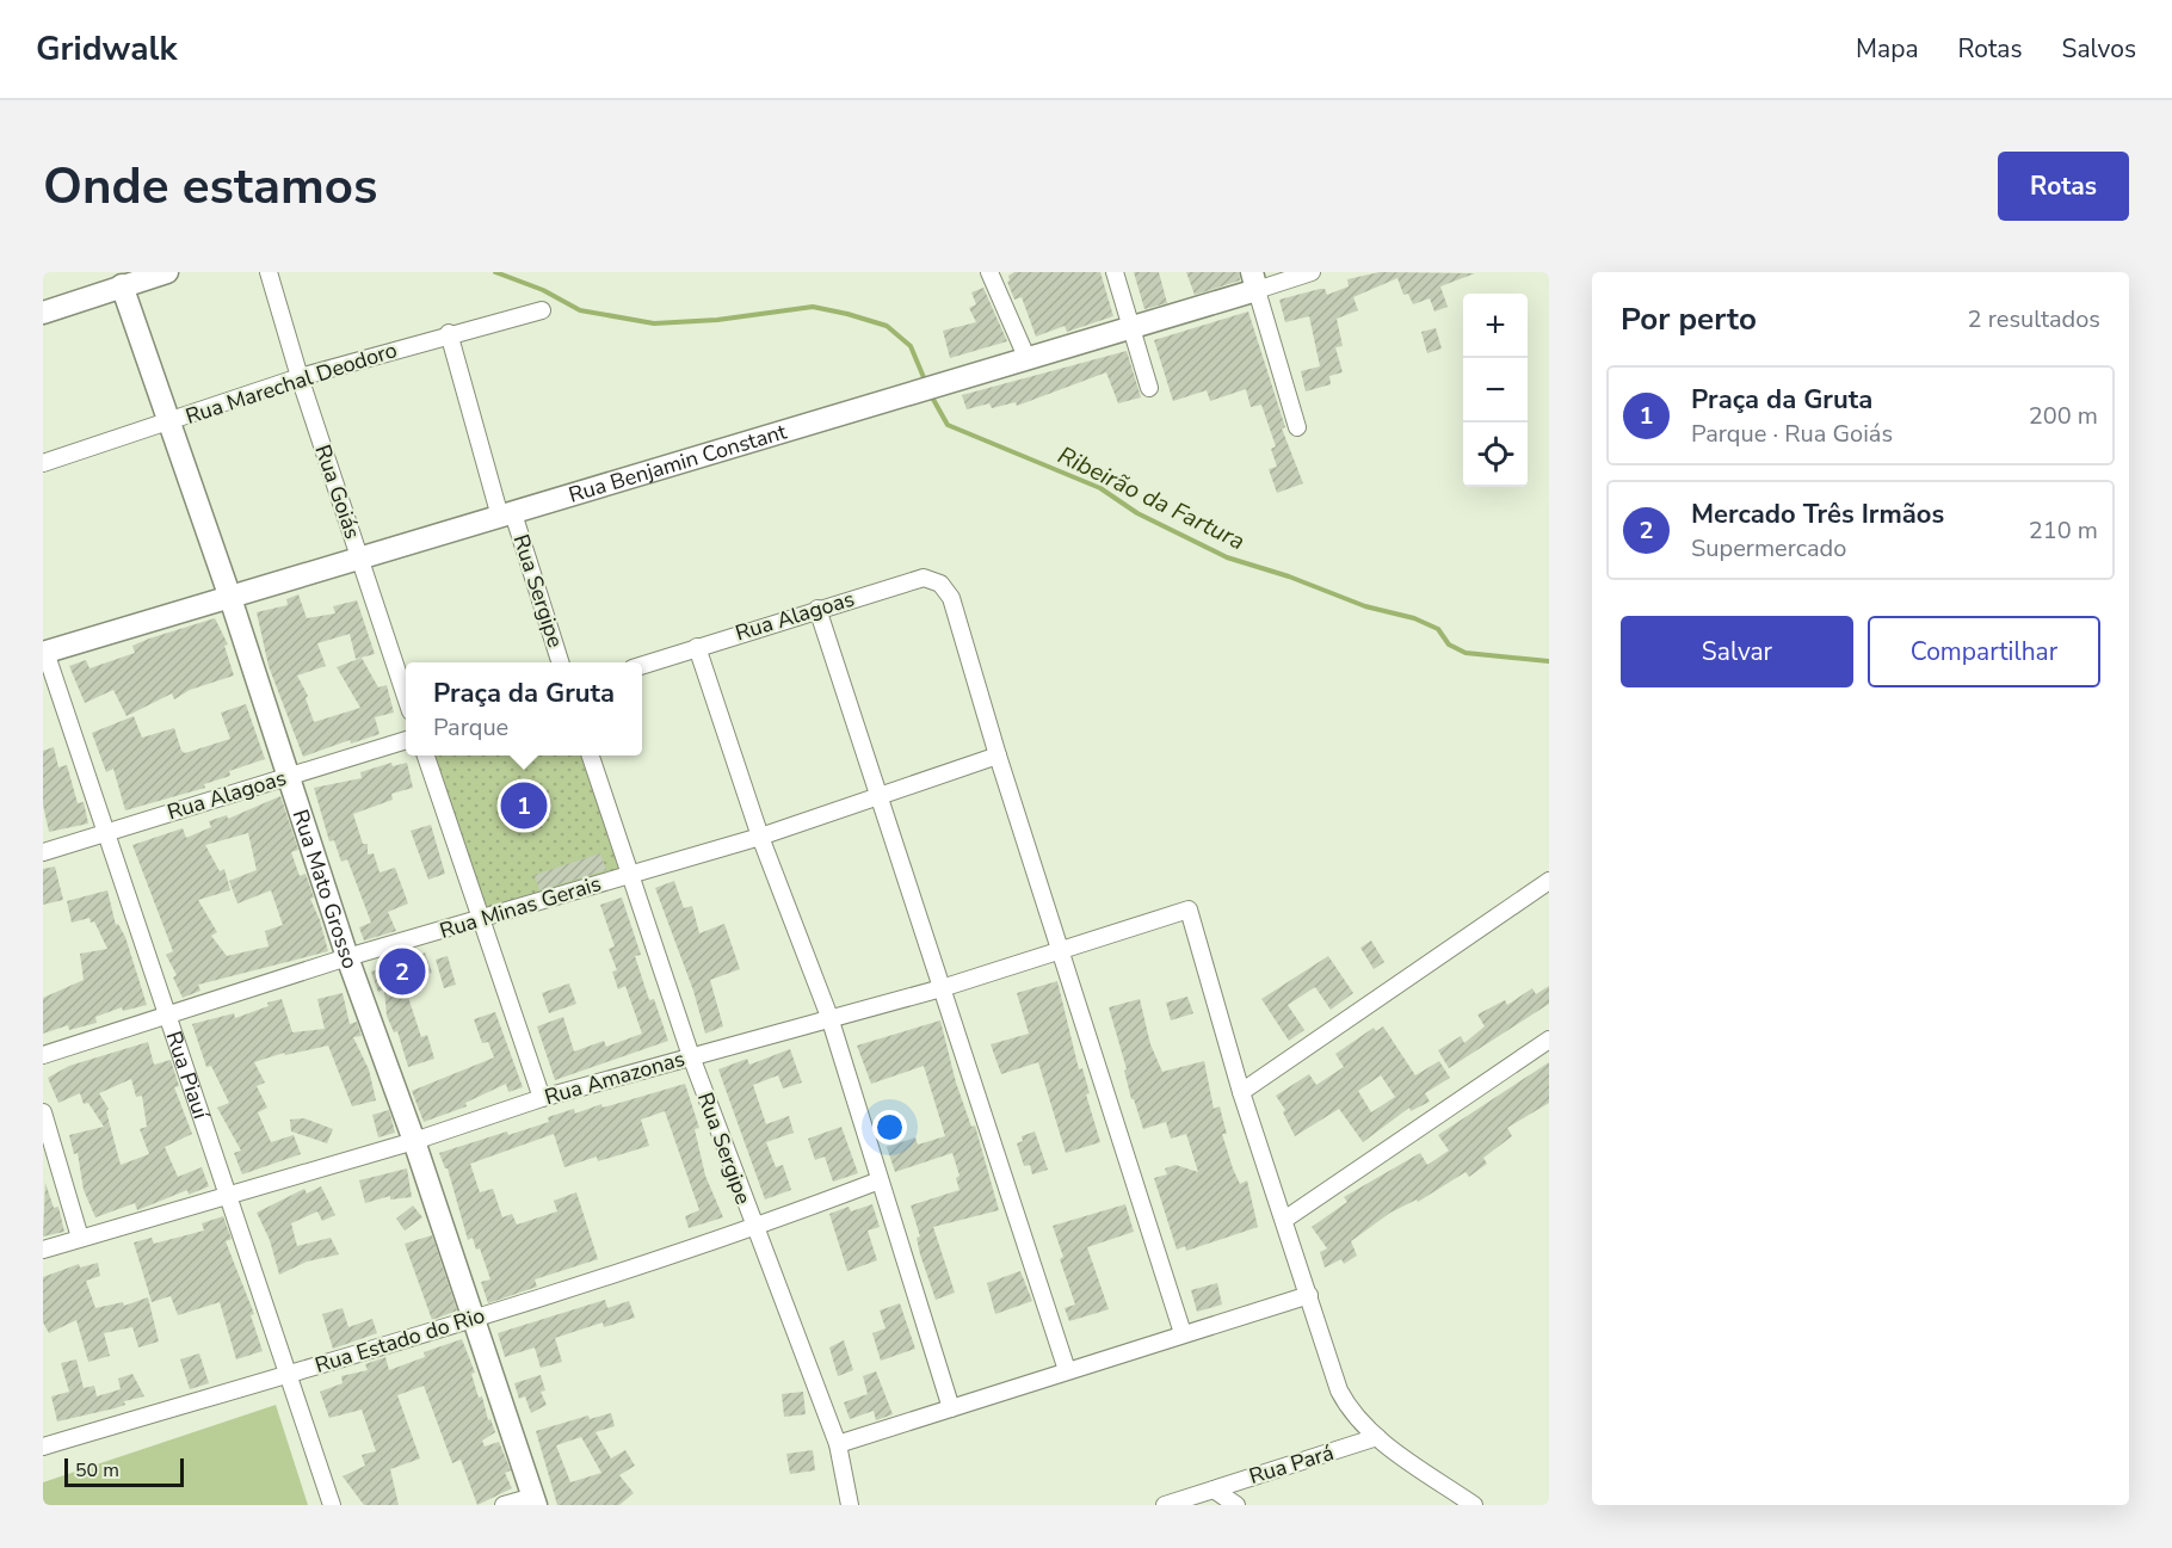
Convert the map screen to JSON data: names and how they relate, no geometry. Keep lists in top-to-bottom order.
{
  "streets": {
    "street": [
      "Rua Marechal Deodoro",
      "Rua Benjamin Constant",
      "Rua Goiás",
      "Rua Sergipe",
      "Rua Alagoas",
      "Rua Mato Grosso",
      "Rua Minas Gerais",
      "Rua Piauí",
      "Rua Amazonas",
      "Rua Estado do Rio",
      "Rua Pará"
    ]
  },
  "crossings": [
    ["Rua Marechal Deodoro", "Rua Goiás"],
    ["Rua Marechal Deodoro", "Rua Sergipe"],
    ["Rua Marechal Deodoro", "Rua Mato Grosso"],
    ["Rua Benjamin Constant", "Rua Goiás"],
    ["Rua Benjamin Constant", "Rua Sergipe"],
    ["Rua Benjamin Constant", "Rua Mato Grosso"],
    ["Rua Benjamin Constant", "Rua Piauí"],
    ["Rua Sergipe", "Rua Minas Gerais"],
    ["Rua Sergipe", "Rua Amazonas"],
    ["Rua Sergipe", "Rua Estado do Rio"],
    ["Rua Alagoas", "Rua Mato Grosso"],
    ["Rua Alagoas", "Rua Minas Gerais"],
    ["Rua Alagoas", "Rua Piauí"],
    ["Rua Mato Grosso", "Rua Minas Gerais"],
    ["Rua Mato Grosso", "Rua Amazonas"],
    ["Rua Mato Grosso", "Rua Estado do Rio"],
    ["Rua Minas Gerais", "Rua Piauí"],
    ["Rua Piauí", "Rua Amazonas"],
    ["Rua Piauí", "Rua Estado do Rio"]
  ],
  "water": ["Ribeirão da Fartura"],
  "scale_bar": "50 m",
  "page": {
    "header": "Gridwalk",
    "nav": ["Mapa", "Rotas", "Salvos"],
    "buttons": [
      "Rotas",
      ["Salvar", "Compartilhar"]
    ],
    "title": "Onde estamos",
    "heading": ["Por perto", "2 resultados"],
    "map_buttons": ["+", "−"],
    "list": [
      {
        "mark": "1",
        "name": "Praça da Gruta",
        "note": "Parque · Rua Goiás",
        "value": "200 m"
      },
      {
        "mark": "2",
        "name": "Mercado Três Irmãos",
        "note": "Supermercado",
        "value": "210 m"
      }
    ],
    "popup": ["Praça da Gruta", "Parque"],
    "pins": ["1", "2"],
    "scale": "50 m"
  }
}
